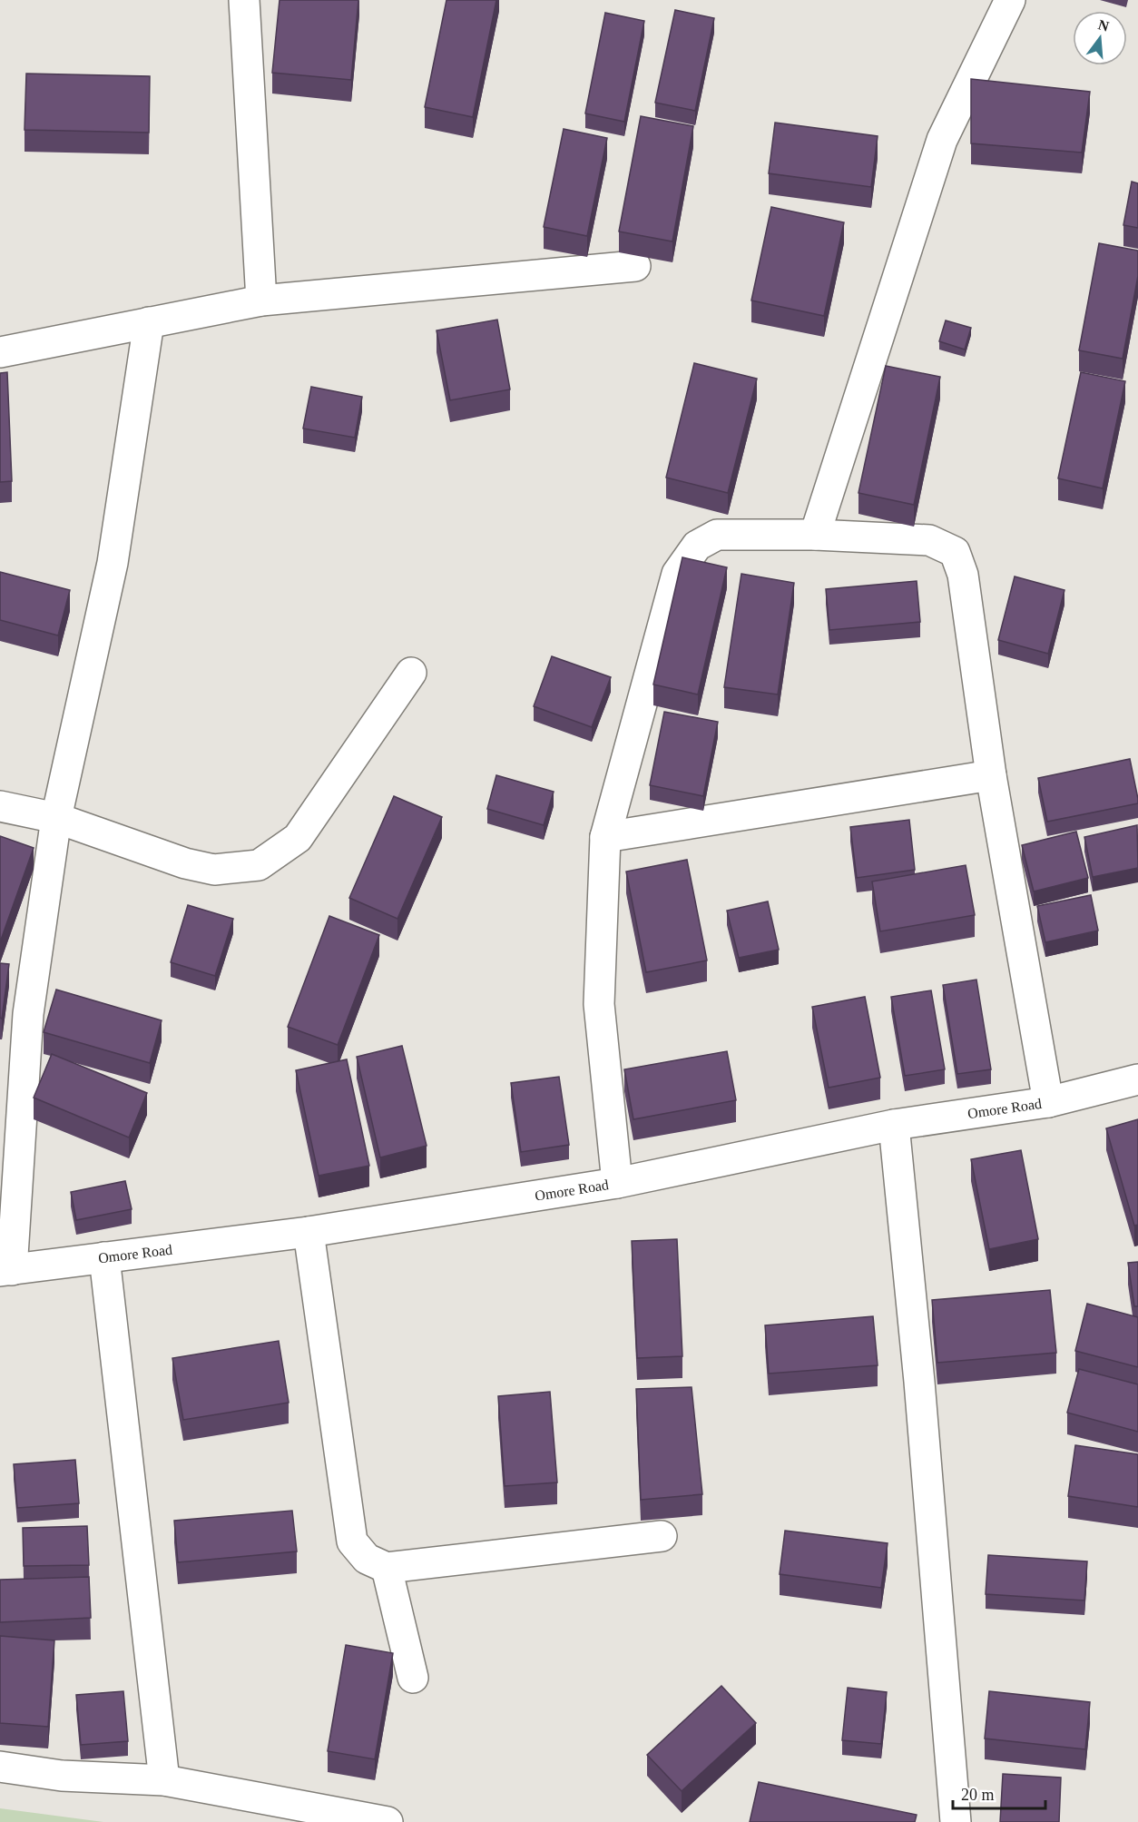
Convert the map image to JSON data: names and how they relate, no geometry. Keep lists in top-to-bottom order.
{
  "streets": {
    "street": ["Omore Road"]
  },
  "scale_bar": "20 m",
  "north": "top"
}
